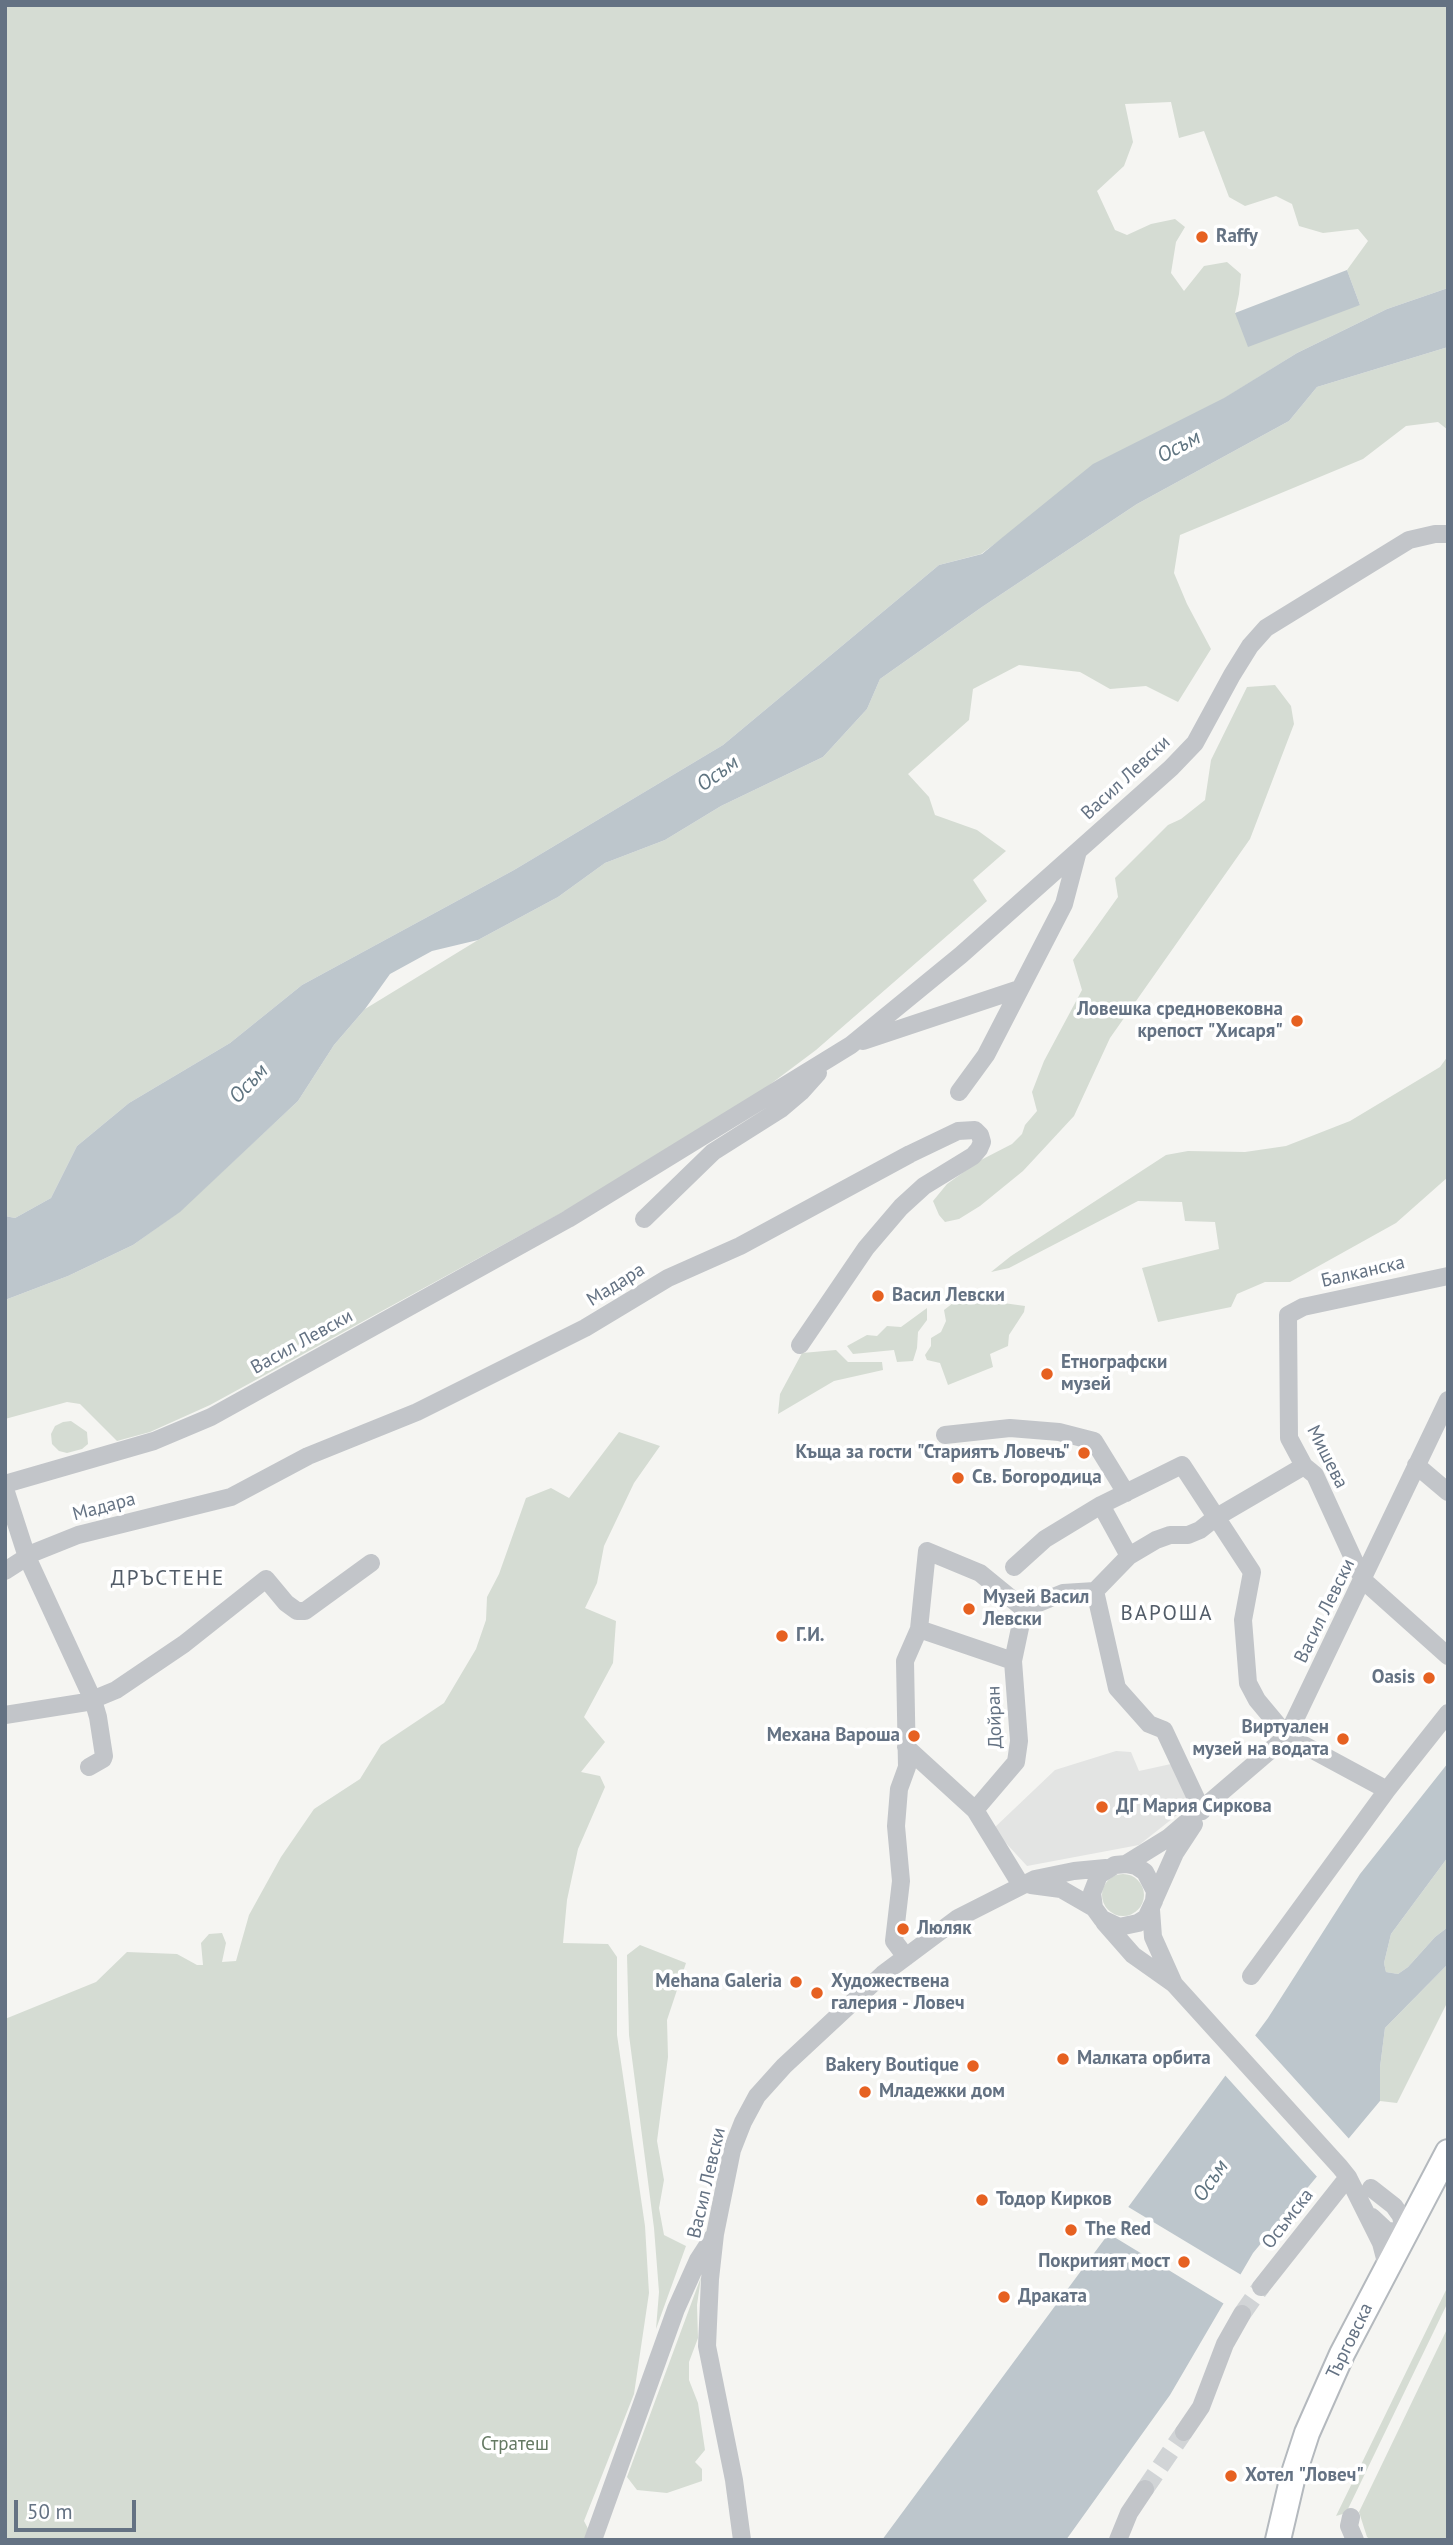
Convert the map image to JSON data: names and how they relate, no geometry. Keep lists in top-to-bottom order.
{
  "streets": {
    "street": [
      "Васил Левски",
      "Балканска",
      "Мадара",
      "Мишева",
      "Дойран",
      "Осъмска",
      "Търговска"
    ]
  },
  "crossings": [
    ["Васил Левски", "Мишева"],
    ["Балканска", "Мишева"]
  ],
  "districts": ["ДРЪСТЕНЕ", "ВАРОША"],
  "water": ["Осъм"],
  "parks": ["Стратеш"],
  "places": [
    "Raffy",
    "Ловешка средновековна крепост \"Хисаря\"",
    "Васил Левски",
    "Етнографски музей",
    "Къща за гости \"Стариятъ Ловечъ\"",
    "Св. Богородица",
    "Музей Васил Левски",
    "Г.И.",
    "Oasis",
    "Механа Вароша",
    "Виртуален музей на водата",
    "ДГ Мария Сиркова",
    "Люляк",
    "Mehana Galeria",
    "Художествена галерия - Ловеч",
    "Малката орбита",
    "Bakery Boutique",
    "Младежки дом",
    "Тодор Кирков",
    "The Red",
    "Покритият мост",
    "Драката",
    "Хотел \"Ловеч\""
  ],
  "scale_bar": "50 m"
}
